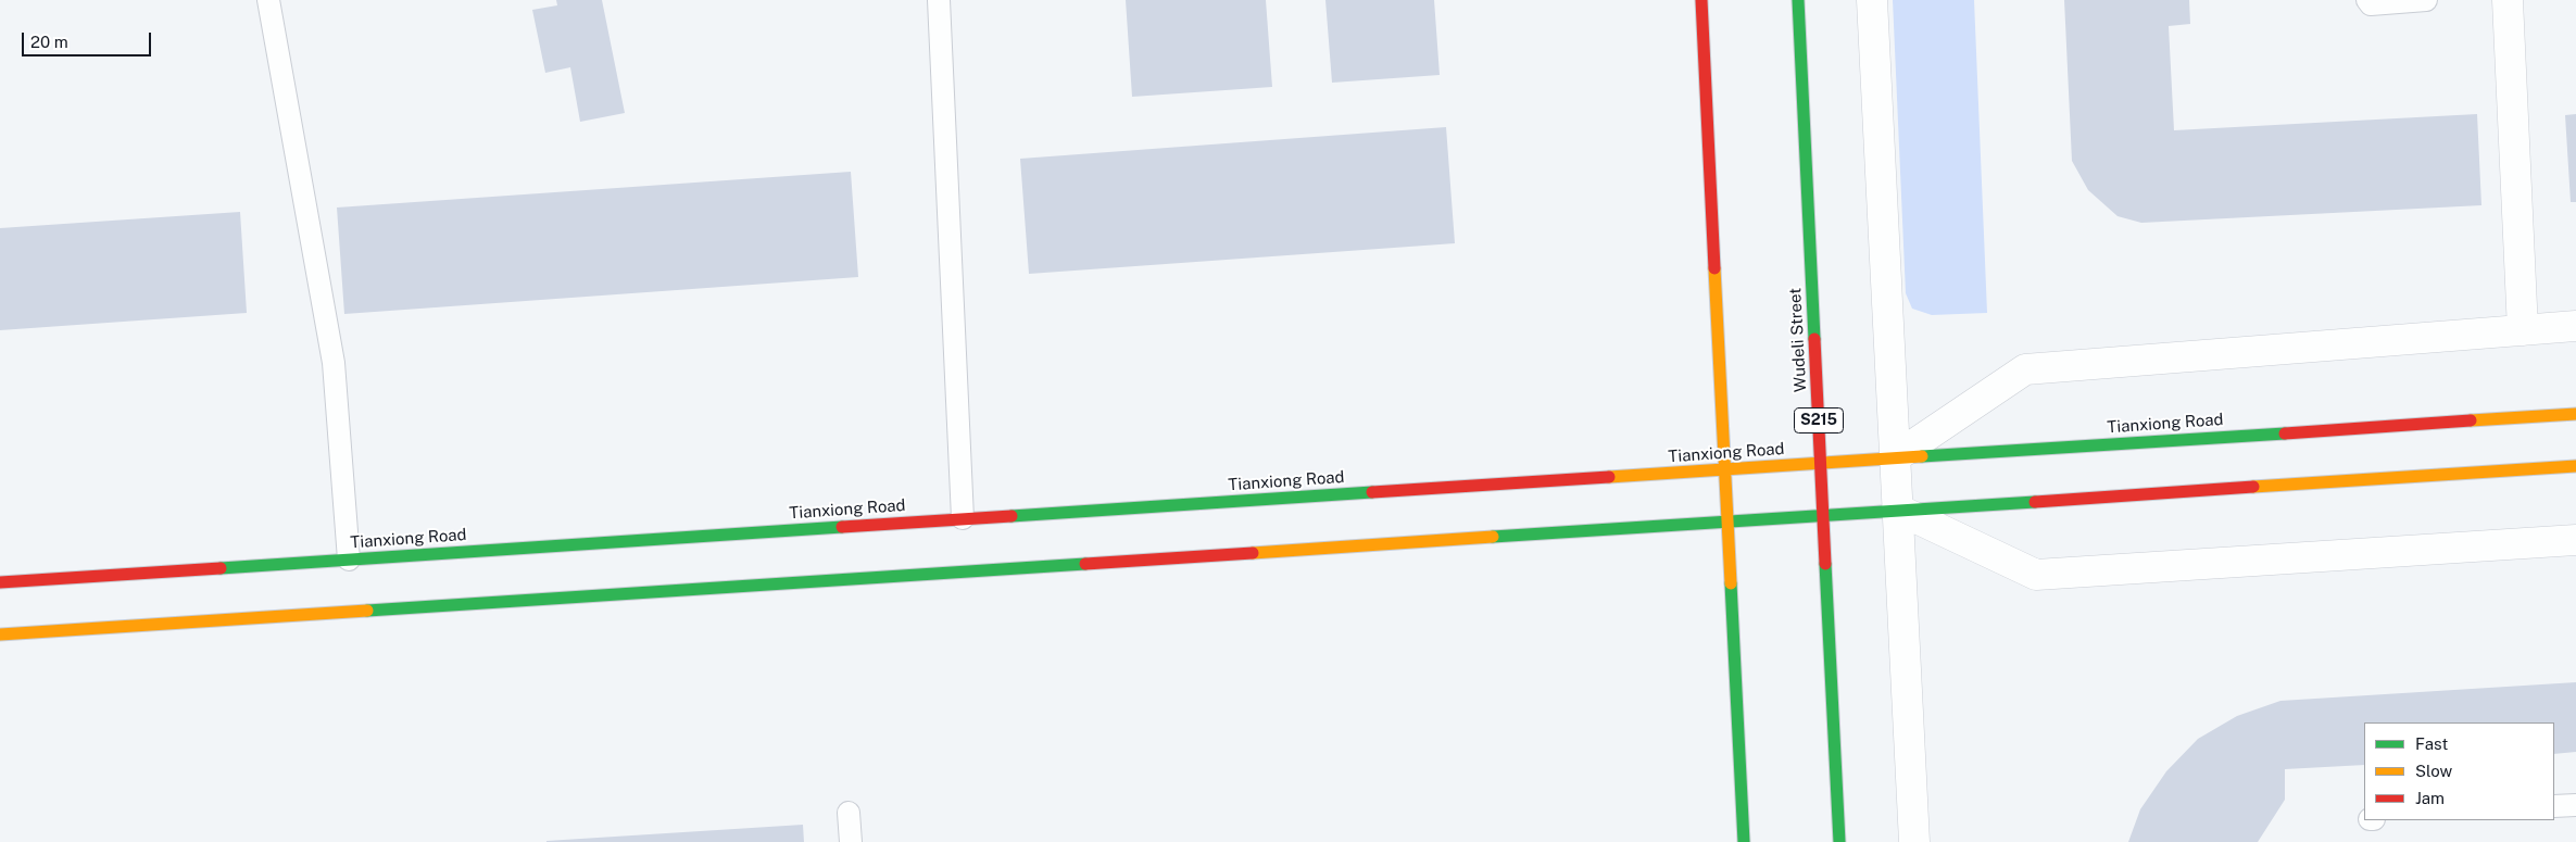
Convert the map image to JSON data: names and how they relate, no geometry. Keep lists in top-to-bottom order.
{
  "streets": {
    "main road": ["Wudeli Street", "S215", "Tianxiong Road"]
  },
  "crossings": [
    ["Wudeli Street", "Tianxiong Road"]
  ],
  "legend": ["Fast", "Slow", "Jam"],
  "scale_bar": "20 m"
}
